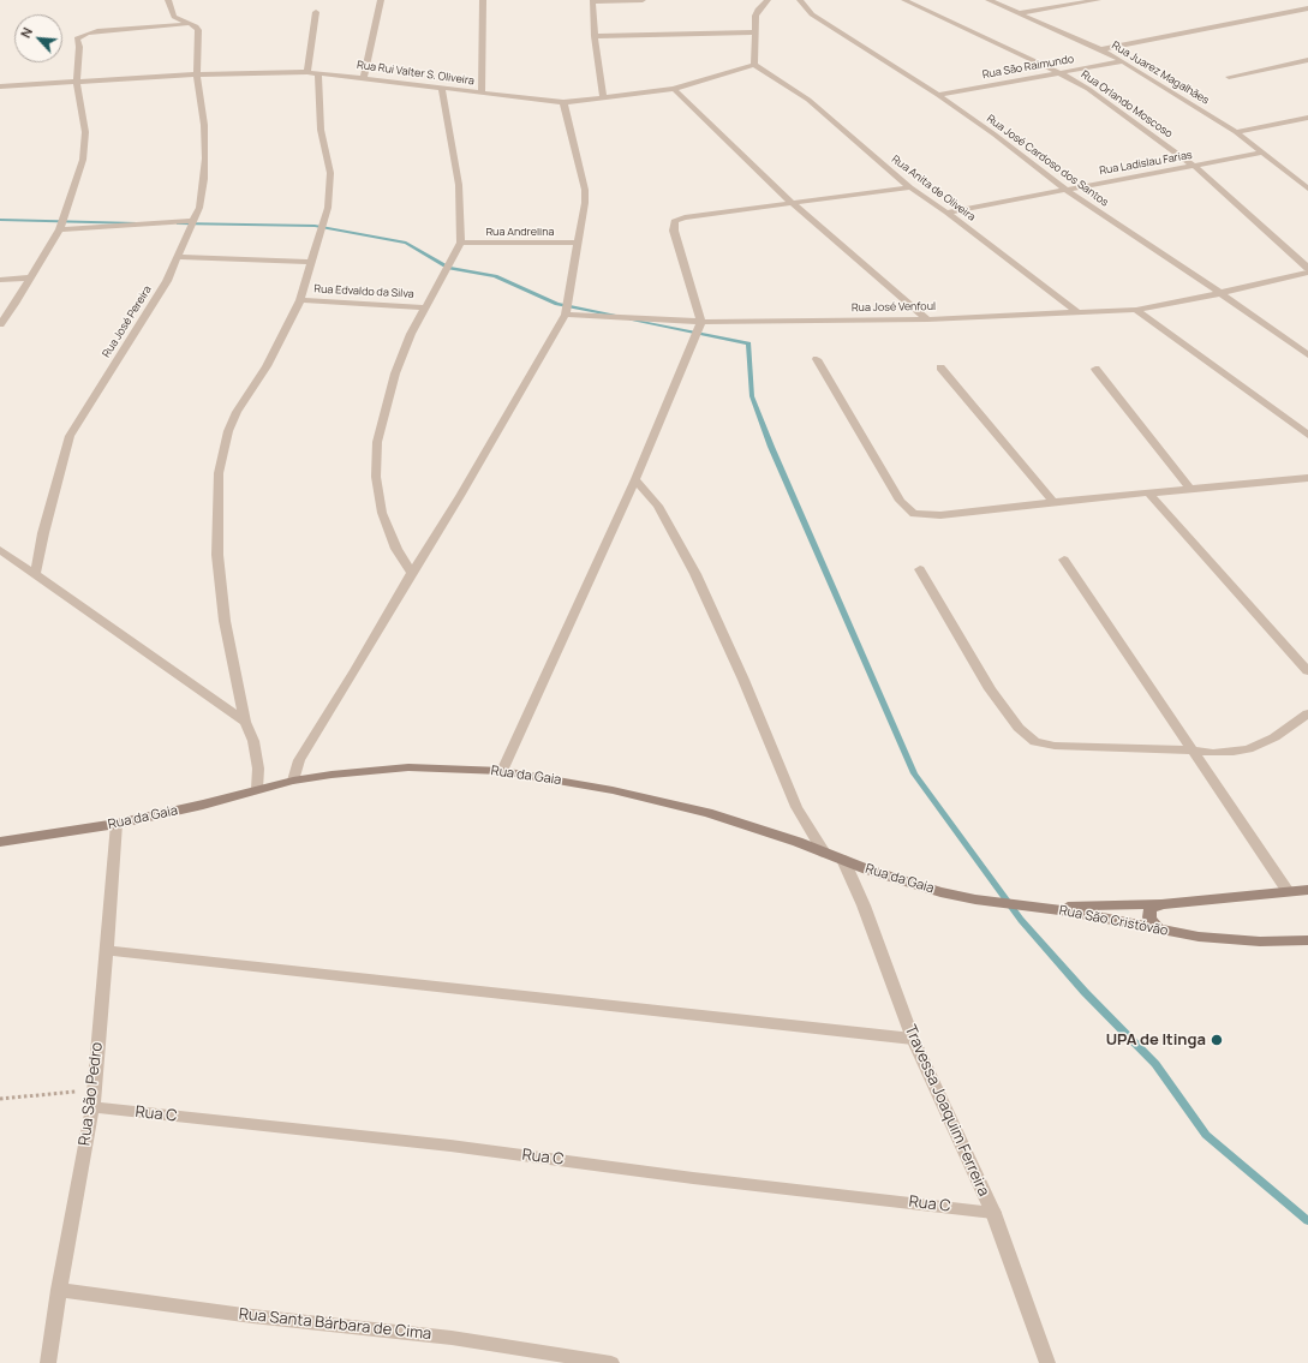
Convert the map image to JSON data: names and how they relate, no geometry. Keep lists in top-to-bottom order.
{
  "streets": {
    "main road": ["Rua da Gaia", "Rua São Cristóvão"],
    "street": [
      "Rua São Raimundo",
      "Rua Rui Valter S. Oliveira",
      "Rua Juarez Magalhães",
      "Rua Orlando Moscoso",
      "Rua José Cardoso dos Santos",
      "Rua Ladislau Farias",
      "Rua Anita de Oliveira",
      "Rua Andrelina",
      "Rua Edvaldo da Silva",
      "Rua José Venfoul",
      "Rua José Pereira",
      "Rua São Pedro",
      "Travessa Joaquim Ferreira",
      "Rua C",
      "Rua Santa Bárbara de Cima"
    ]
  },
  "crossings": [
    ["Rua São Raimundo", "Rua Juarez Magalhães"],
    ["Rua São Raimundo", "Rua Orlando Moscoso"],
    ["Rua São Raimundo", "Rua José Cardoso dos Santos"],
    ["Rua Rui Valter S. Oliveira", "Rua Anita de Oliveira"],
    ["Rua Rui Valter S. Oliveira", "Rua José Pereira"],
    ["Rua Juarez Magalhães", "Rua Ladislau Farias"],
    ["Rua Orlando Moscoso", "Rua Ladislau Farias"],
    ["Rua José Cardoso dos Santos", "Rua Ladislau Farias"],
    ["Rua José Cardoso dos Santos", "Rua José Venfoul"],
    ["Rua Ladislau Farias", "Rua Anita de Oliveira"],
    ["Rua Anita de Oliveira", "Rua José Venfoul"],
    ["Rua da Gaia", "Rua São Cristóvão"],
    ["Rua da Gaia", "Rua São Pedro"],
    ["Rua da Gaia", "Travessa Joaquim Ferreira"],
    ["Rua São Pedro", "Rua C"],
    ["Rua São Pedro", "Rua Santa Bárbara de Cima"],
    ["Travessa Joaquim Ferreira", "Rua C"]
  ],
  "places": ["UPA de Itinga"],
  "north": "top left"
}
